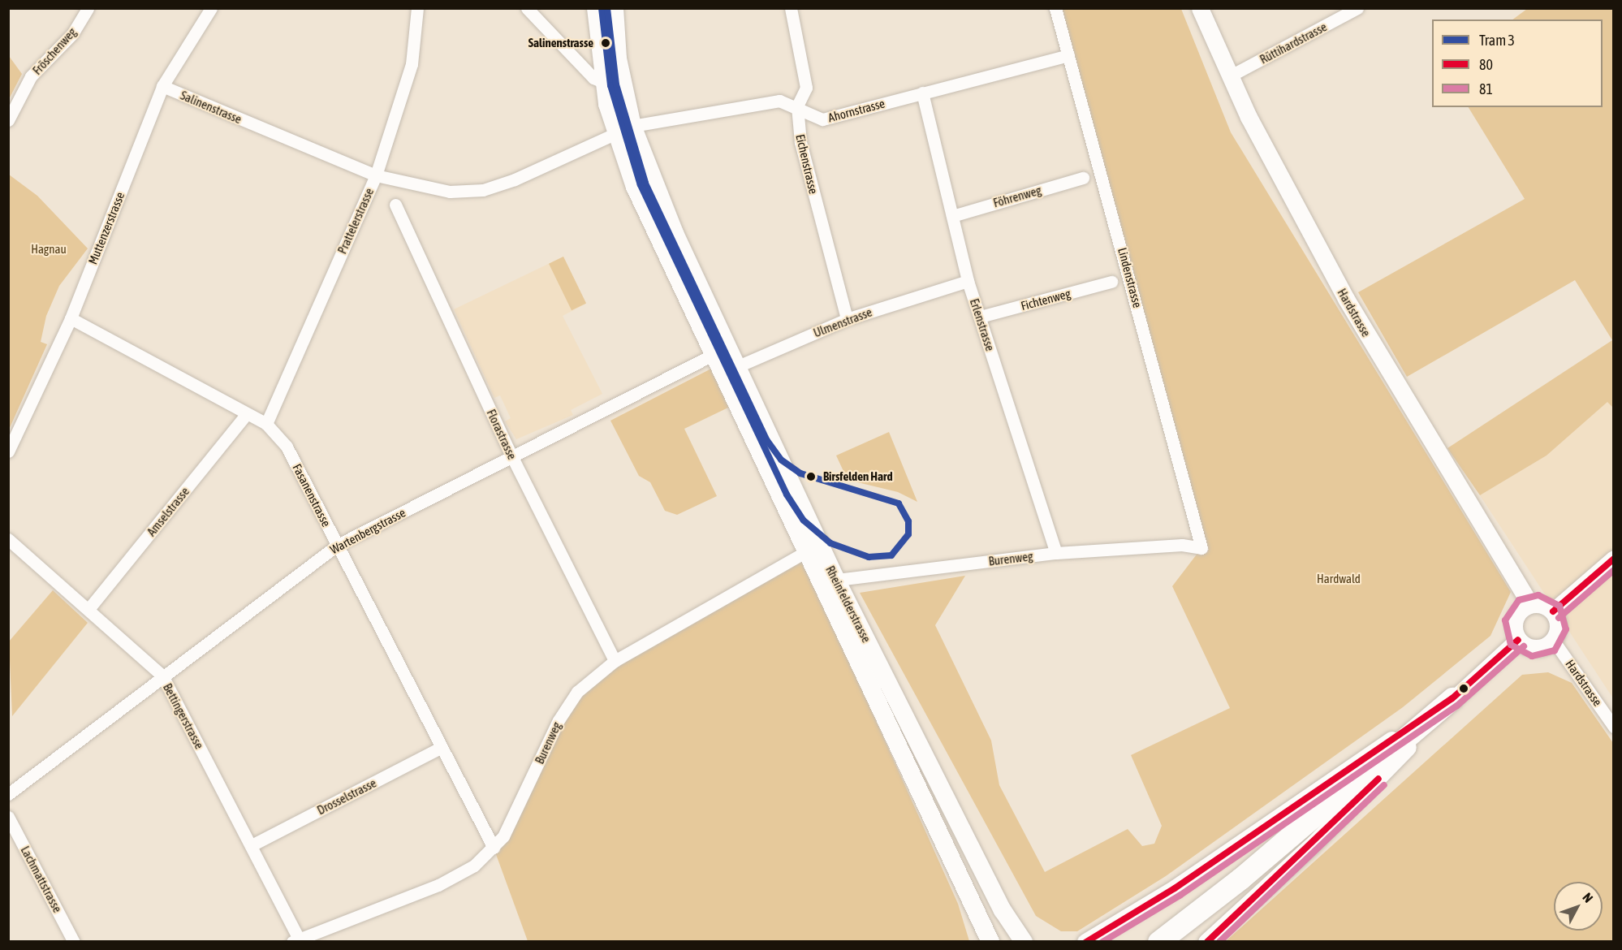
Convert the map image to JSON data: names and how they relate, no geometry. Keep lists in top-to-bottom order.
{
  "streets": {
    "main road": ["Rheinfelderstrasse"],
    "street": [
      "Rüttihardstrasse",
      "Fröschenweg",
      "Salinenstrasse",
      "Ahornstrasse",
      "Eichenstrasse",
      "Föhrenweg",
      "Prattelerstrasse",
      "Muttenzerstrasse",
      "Lindenstrasse",
      "Fichtenweg",
      "Hardstrasse",
      "Ulmenstrasse",
      "Erlenstrasse",
      "Florastrasse",
      "Fasanenstrasse",
      "Amselstrasse",
      "Wartenbergstrasse",
      "Burenweg",
      "Bettingerstrasse",
      "Drosselstrasse",
      "Lachmattstrasse"
    ]
  },
  "crossings": [
    ["Rüttihardstrasse", "Hardstrasse"],
    ["Salinenstrasse", "Ahornstrasse"],
    ["Salinenstrasse", "Prattelerstrasse"],
    ["Salinenstrasse", "Muttenzerstrasse"],
    ["Salinenstrasse", "Rheinfelderstrasse"],
    ["Ahornstrasse", "Eichenstrasse"],
    ["Ahornstrasse", "Lindenstrasse"],
    ["Ahornstrasse", "Erlenstrasse"],
    ["Ahornstrasse", "Rheinfelderstrasse"],
    ["Eichenstrasse", "Ulmenstrasse"],
    ["Föhrenweg", "Erlenstrasse"],
    ["Prattelerstrasse", "Fasanenstrasse"],
    ["Muttenzerstrasse", "Fasanenstrasse"],
    ["Lindenstrasse", "Burenweg"],
    ["Fichtenweg", "Erlenstrasse"],
    ["Ulmenstrasse", "Erlenstrasse"],
    ["Ulmenstrasse", "Rheinfelderstrasse"],
    ["Erlenstrasse", "Burenweg"],
    ["Florastrasse", "Wartenbergstrasse"],
    ["Florastrasse", "Burenweg"],
    ["Fasanenstrasse", "Amselstrasse"],
    ["Fasanenstrasse", "Wartenbergstrasse"],
    ["Fasanenstrasse", "Burenweg"],
    ["Fasanenstrasse", "Drosselstrasse"],
    ["Amselstrasse", "Bettingerstrasse"],
    ["Wartenbergstrasse", "Rheinfelderstrasse"],
    ["Wartenbergstrasse", "Bettingerstrasse"],
    ["Burenweg", "Rheinfelderstrasse"],
    ["Burenweg", "Bettingerstrasse"],
    ["Bettingerstrasse", "Drosselstrasse"]
  ],
  "parks": ["Hagnau", "Hardwald"],
  "places": ["Salinenstrasse", "Birsfelden Hard"],
  "lines": ["tram line 3", "transit line 80", "transit line 81"],
  "legend": ["Tram 3", "80", "81"],
  "north": "top right"
}
